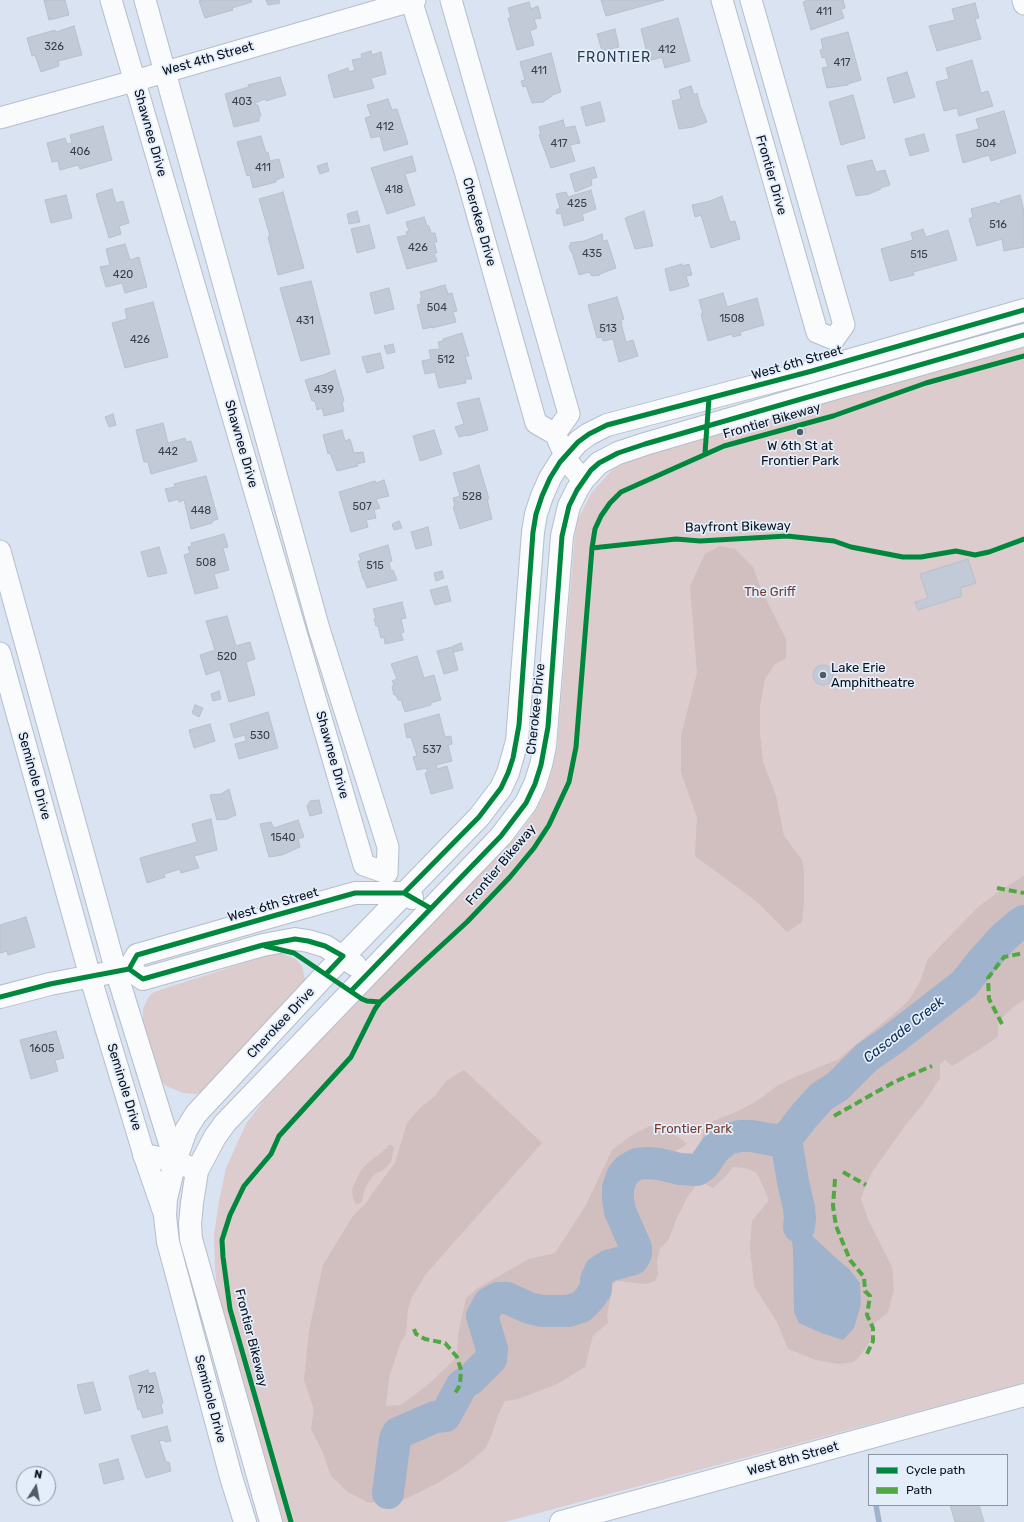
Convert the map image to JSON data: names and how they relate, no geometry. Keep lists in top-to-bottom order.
{
  "streets": {
    "main road": [
      "Cherokee Drive",
      "West 6th Street",
      "Seminole Drive",
      "West 8th Street"
    ],
    "street": ["West 4th Street", "Shawnee Drive", "Frontier Drive"],
    "cycle path": ["Frontier Bikeway", "Bayfront Bikeway"]
  },
  "crossings": [
    ["West 4th Street", "Shawnee Drive"],
    ["West 4th Street", "Cherokee Drive"],
    ["Cherokee Drive", "West 6th Street"],
    ["Cherokee Drive", "Seminole Drive"],
    ["West 6th Street", "Seminole Drive"]
  ],
  "districts": ["FRONTIER"],
  "water": ["Cascade Creek"],
  "parks": ["The Griff", "Frontier Park"],
  "places": ["W 6th St at Frontier Park", "Lake Erie Amphitheatre"],
  "house_numbers": [
    "411",
    "326",
    "412",
    "417",
    "411",
    "403",
    "412",
    "417",
    "504",
    "406",
    "411",
    "418",
    "425",
    "516",
    "426",
    "435",
    "515",
    "420",
    "504",
    "1508",
    "431",
    "513",
    "426",
    "512",
    "439",
    "442",
    "528",
    "507",
    "448",
    "508",
    "515",
    "520",
    "530",
    "537",
    "1540",
    "1605",
    "712"
  ],
  "legend": ["Cycle path", "Path"],
  "north": "top"
}
